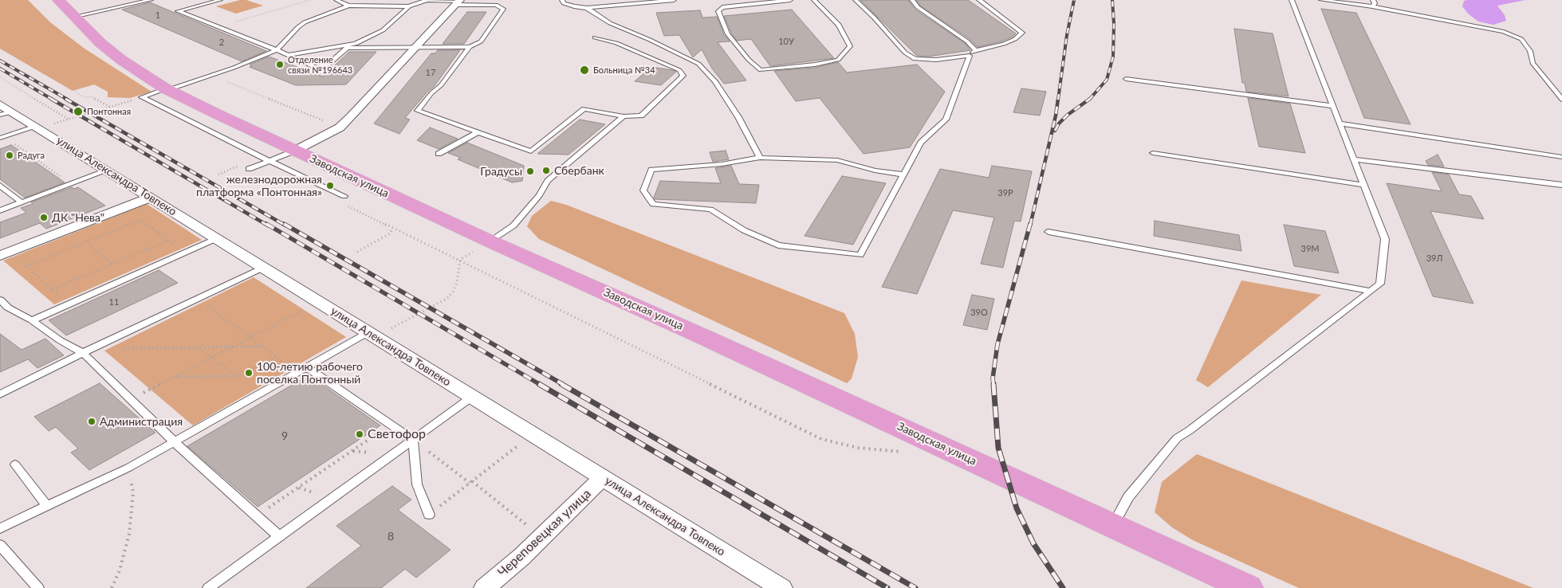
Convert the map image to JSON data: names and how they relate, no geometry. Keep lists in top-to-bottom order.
{
  "streets": {
    "main road": ["Заводская улица"],
    "street": ["улица Александра Товпеко", "Череповецкая улица"]
  },
  "crossings": [
    ["улица Александра Товпеко", "Череповецкая улица"]
  ],
  "places": [
    "Отделение связи №196643",
    "Больница №34",
    "Понтонная",
    "Радуга",
    "Сбербанк",
    "Градусы",
    "железнодорожная платформа «Понтонная»",
    "ДК \"Нева\"",
    "100-летию рабочего поселка Понтонный",
    "Администрация",
    "Светофор"
  ],
  "house_numbers": [
    "1",
    "10У",
    "2",
    "17",
    "39Р",
    "39М",
    "39Л",
    "11",
    "39О",
    "9",
    "8"
  ]
}
